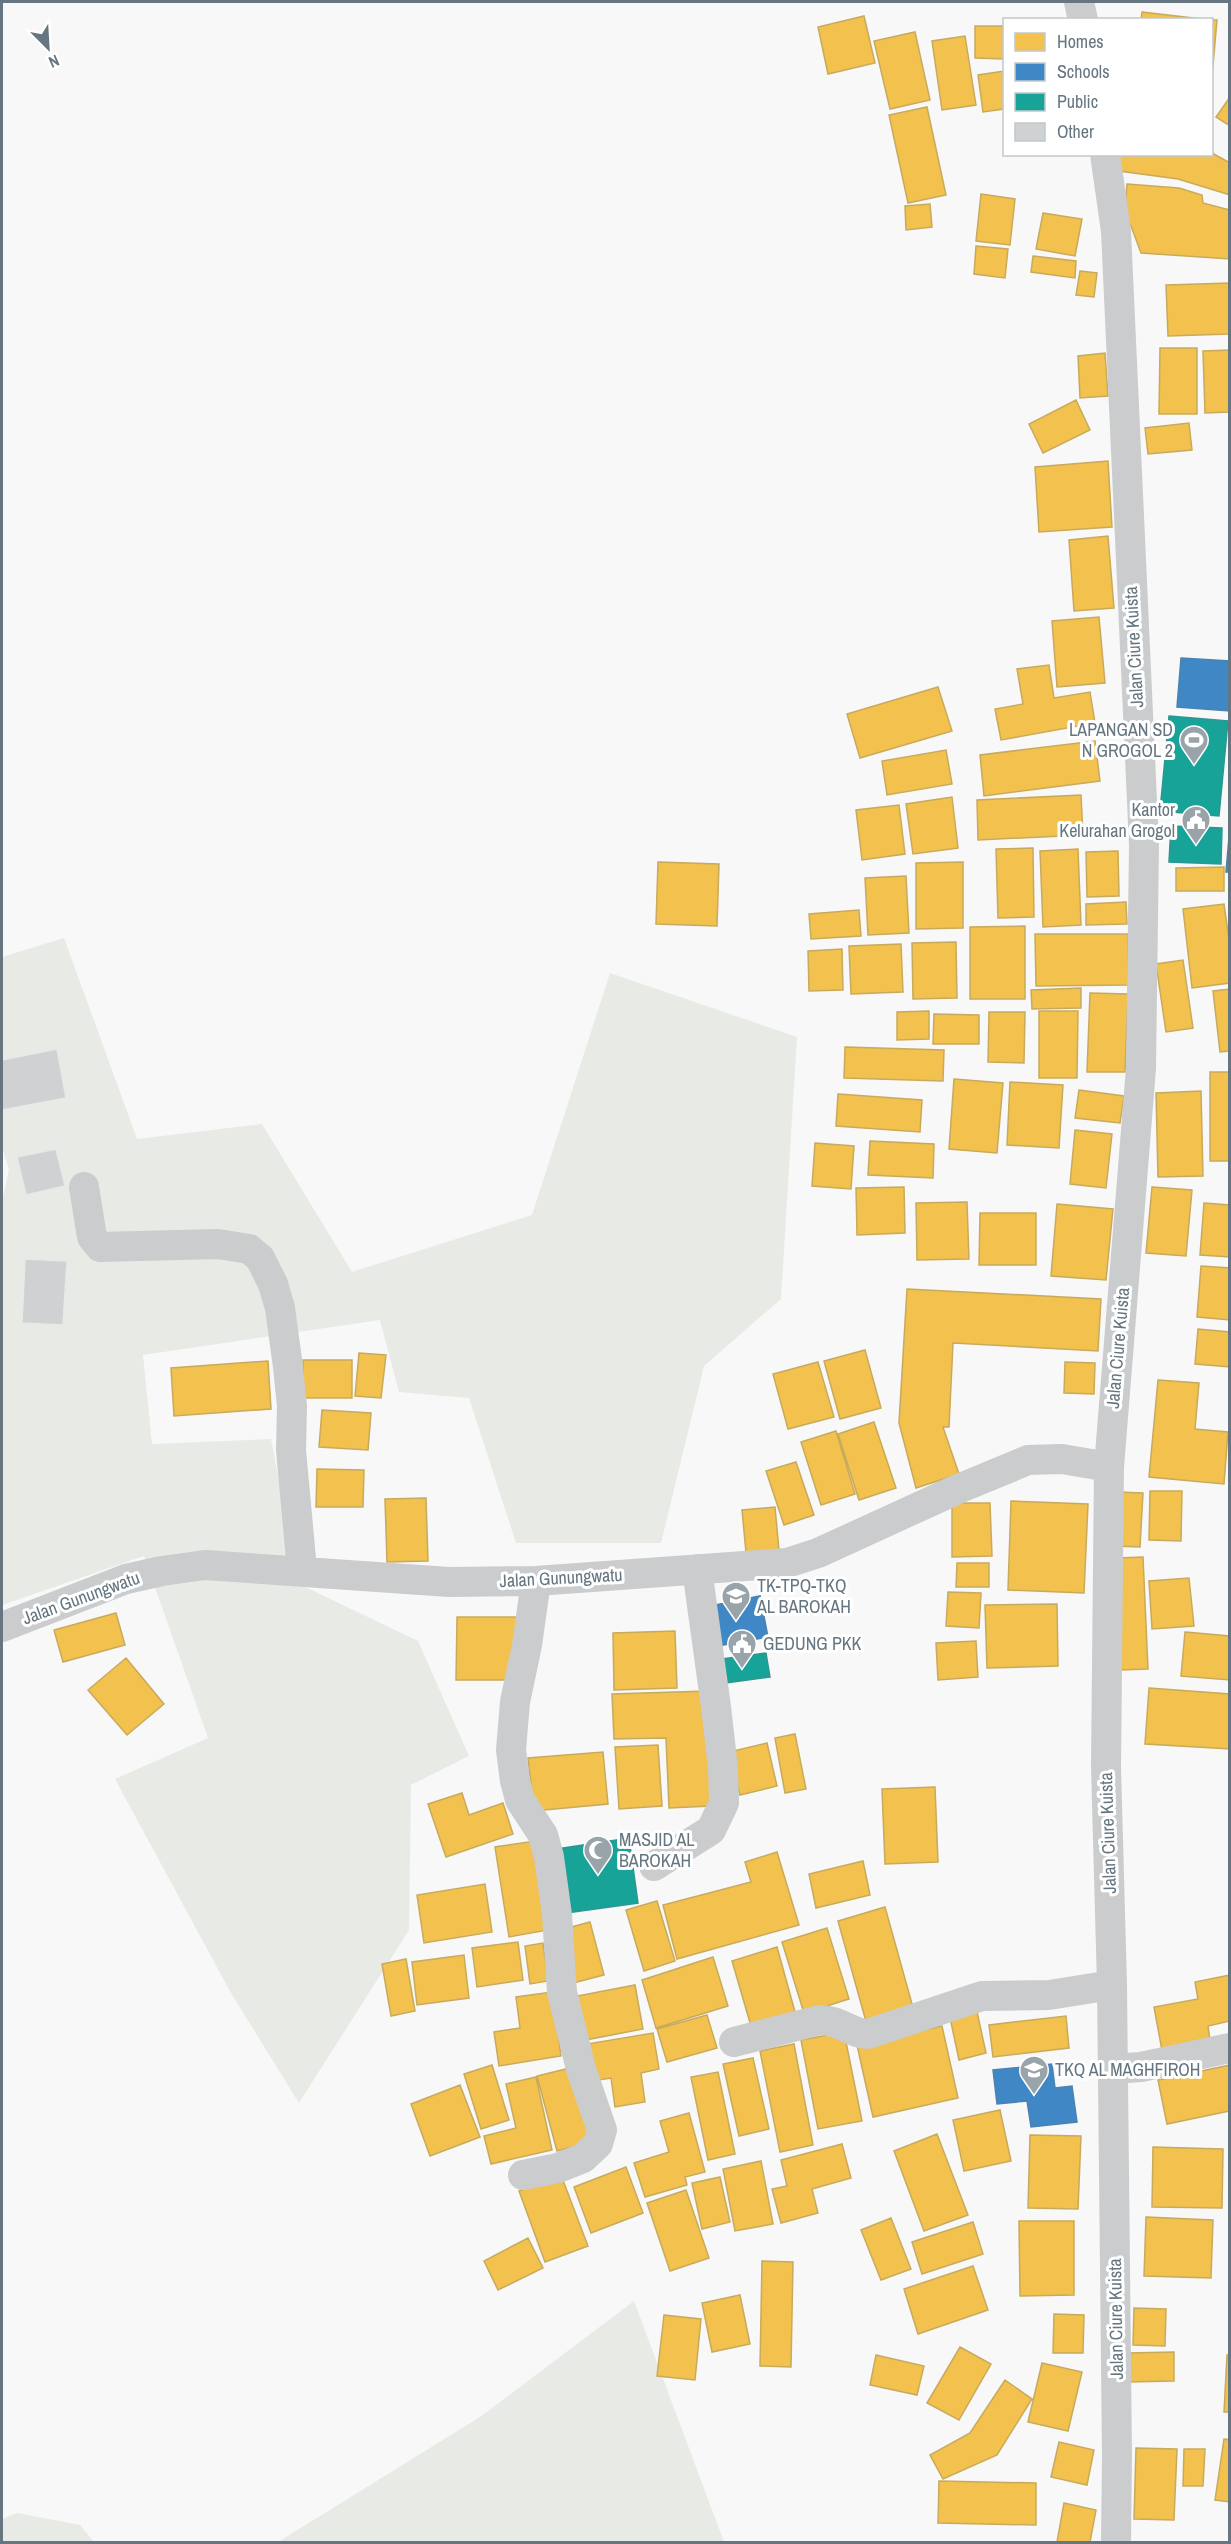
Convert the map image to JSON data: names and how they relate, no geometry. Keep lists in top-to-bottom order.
{
  "streets": {
    "street": ["Jalan Ciure Kuista", "Jalan Gunungwatu"]
  },
  "crossings": [
    ["Jalan Ciure Kuista", "Jalan Gunungwatu"]
  ],
  "places": {
    "sports": ["LAPANGAN SD N GROGOL 2"],
    "public building": ["Kantor Kelurahan Grogol", "GEDUNG PKK"],
    "school or university": ["TK-TPQ-TKQ AL BAROKAH", "TKQ AL MAGHFIROH"],
    "mosque": ["MASJID AL BAROKAH"]
  },
  "legend": [
    "Homes",
    "Schools",
    "Public",
    "Other"
  ],
  "north": "bottom right"
}
